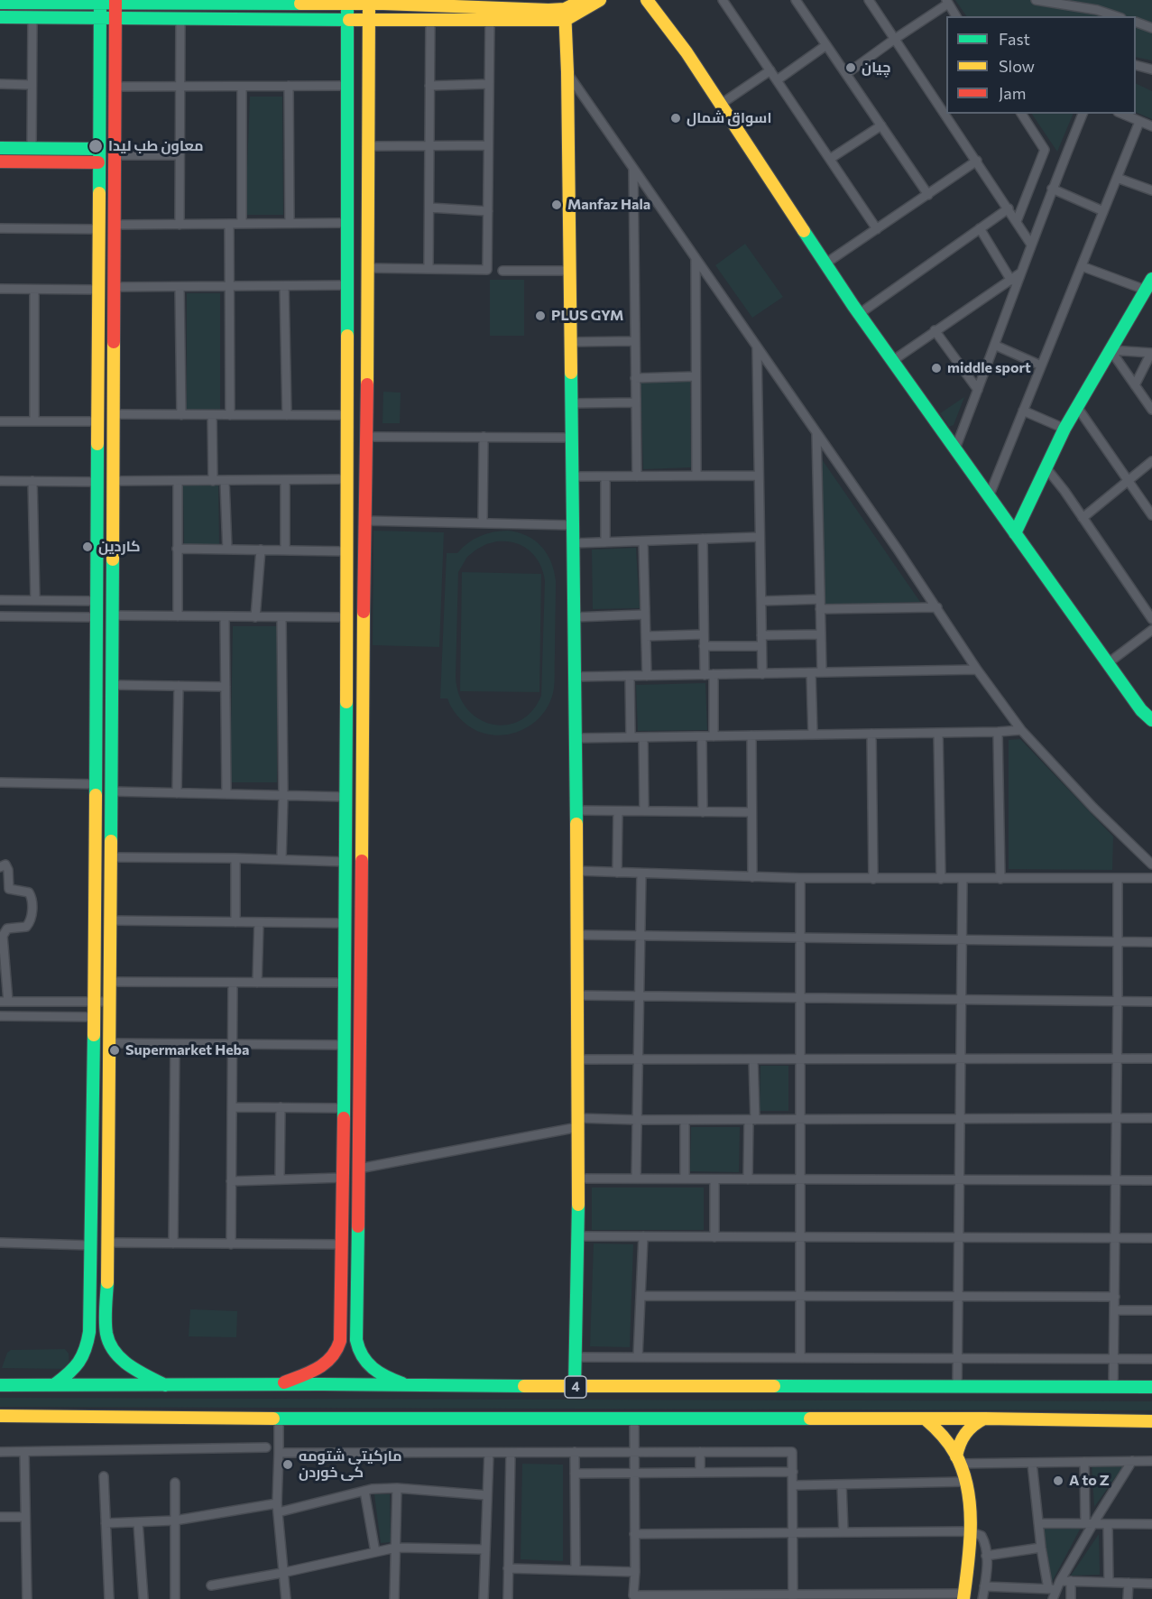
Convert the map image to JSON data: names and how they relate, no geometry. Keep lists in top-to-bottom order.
{
  "streets": {
    "main road": ["4"]
  },
  "places": [
    "چيان",
    "اسواق شمال",
    "معاون طب لیدا",
    "Manfaz Hala",
    "PLUS GYM",
    "middle sport",
    "كاردين",
    "Supermarket Heba",
    "مارکیتی شتومه کی خوردن",
    "A to Z"
  ],
  "legend": ["Fast", "Slow", "Jam"]
}
